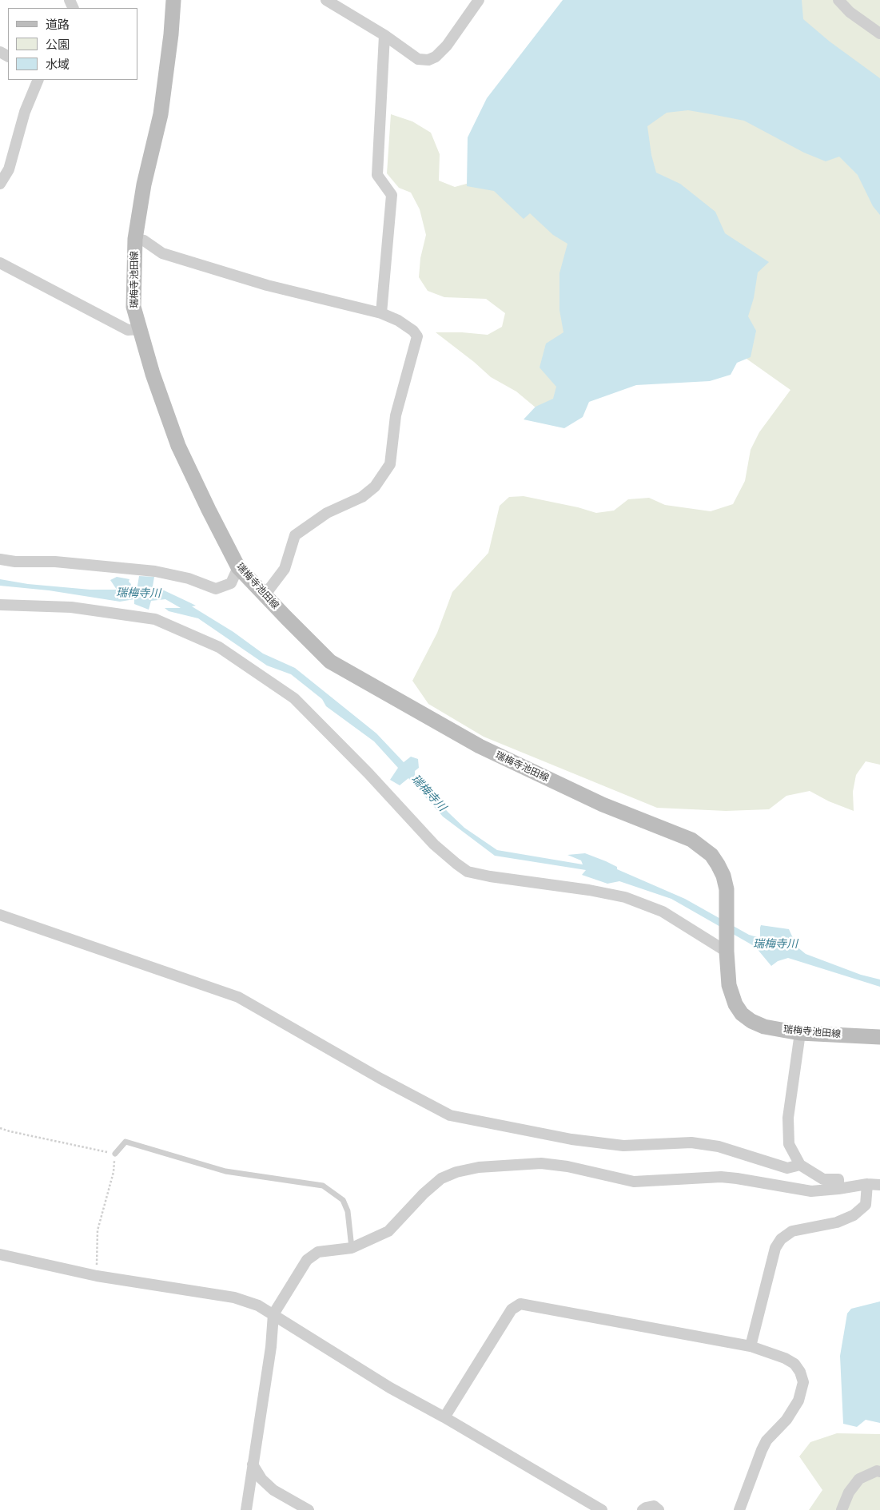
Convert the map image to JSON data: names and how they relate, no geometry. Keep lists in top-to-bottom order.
{
  "streets": {
    "main road": ["瑞梅寺池田線"]
  },
  "water": ["瑞梅寺川"],
  "legend": ["道路", "公園", "水域"]
}
